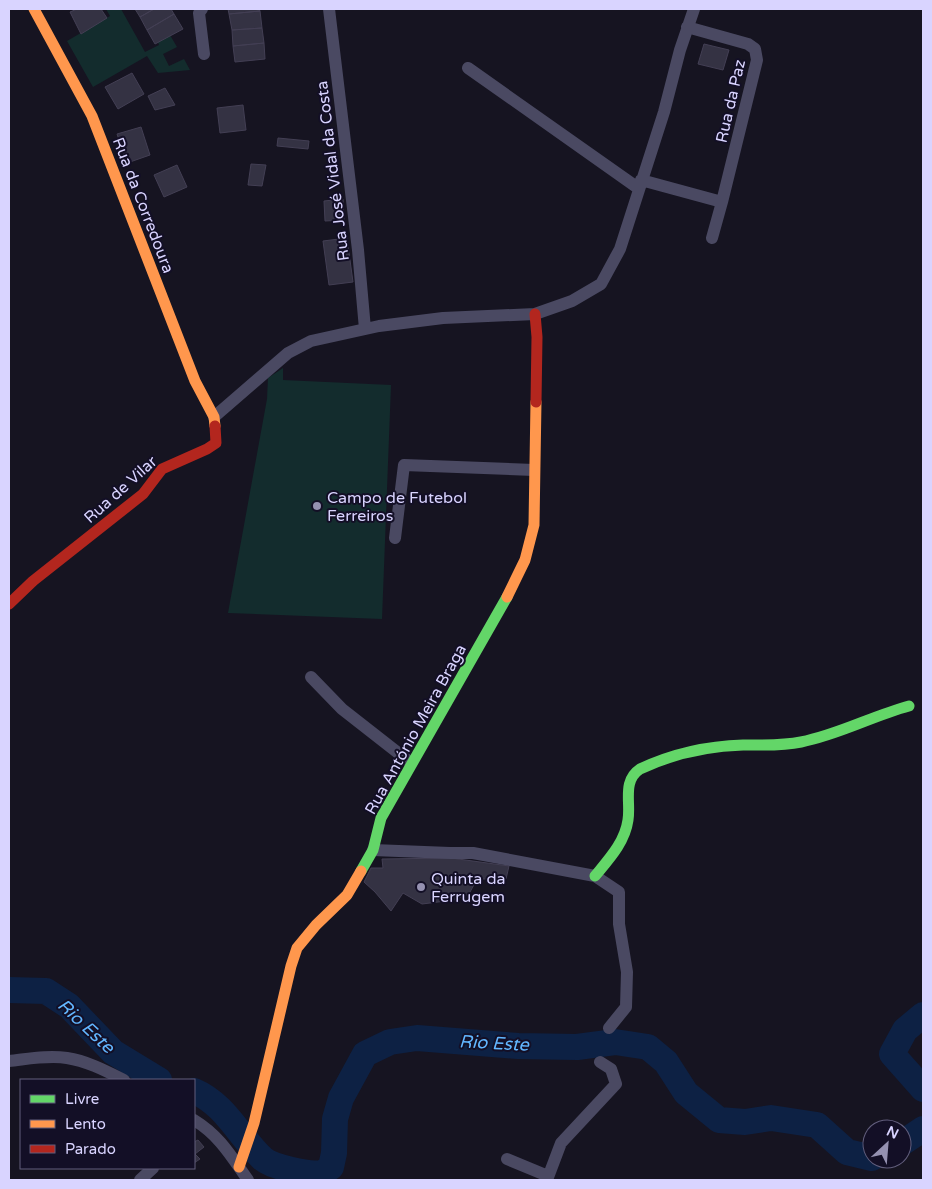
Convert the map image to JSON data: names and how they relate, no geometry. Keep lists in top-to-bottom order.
{
  "streets": {
    "street": [
      "Rua da Paz",
      "Rua José Vidal da Costa",
      "Rua da Corredoura",
      "Rua de Vilar",
      "Rua António Meira Braga"
    ]
  },
  "crossings": [
    ["Rua da Corredoura", "Rua de Vilar"]
  ],
  "water": ["Rio Este"],
  "places": ["Campo de Futebol Ferreiros", "Quinta da Ferrugem"],
  "legend": ["Livre", "Lento", "Parado"],
  "north": "top right"
}
